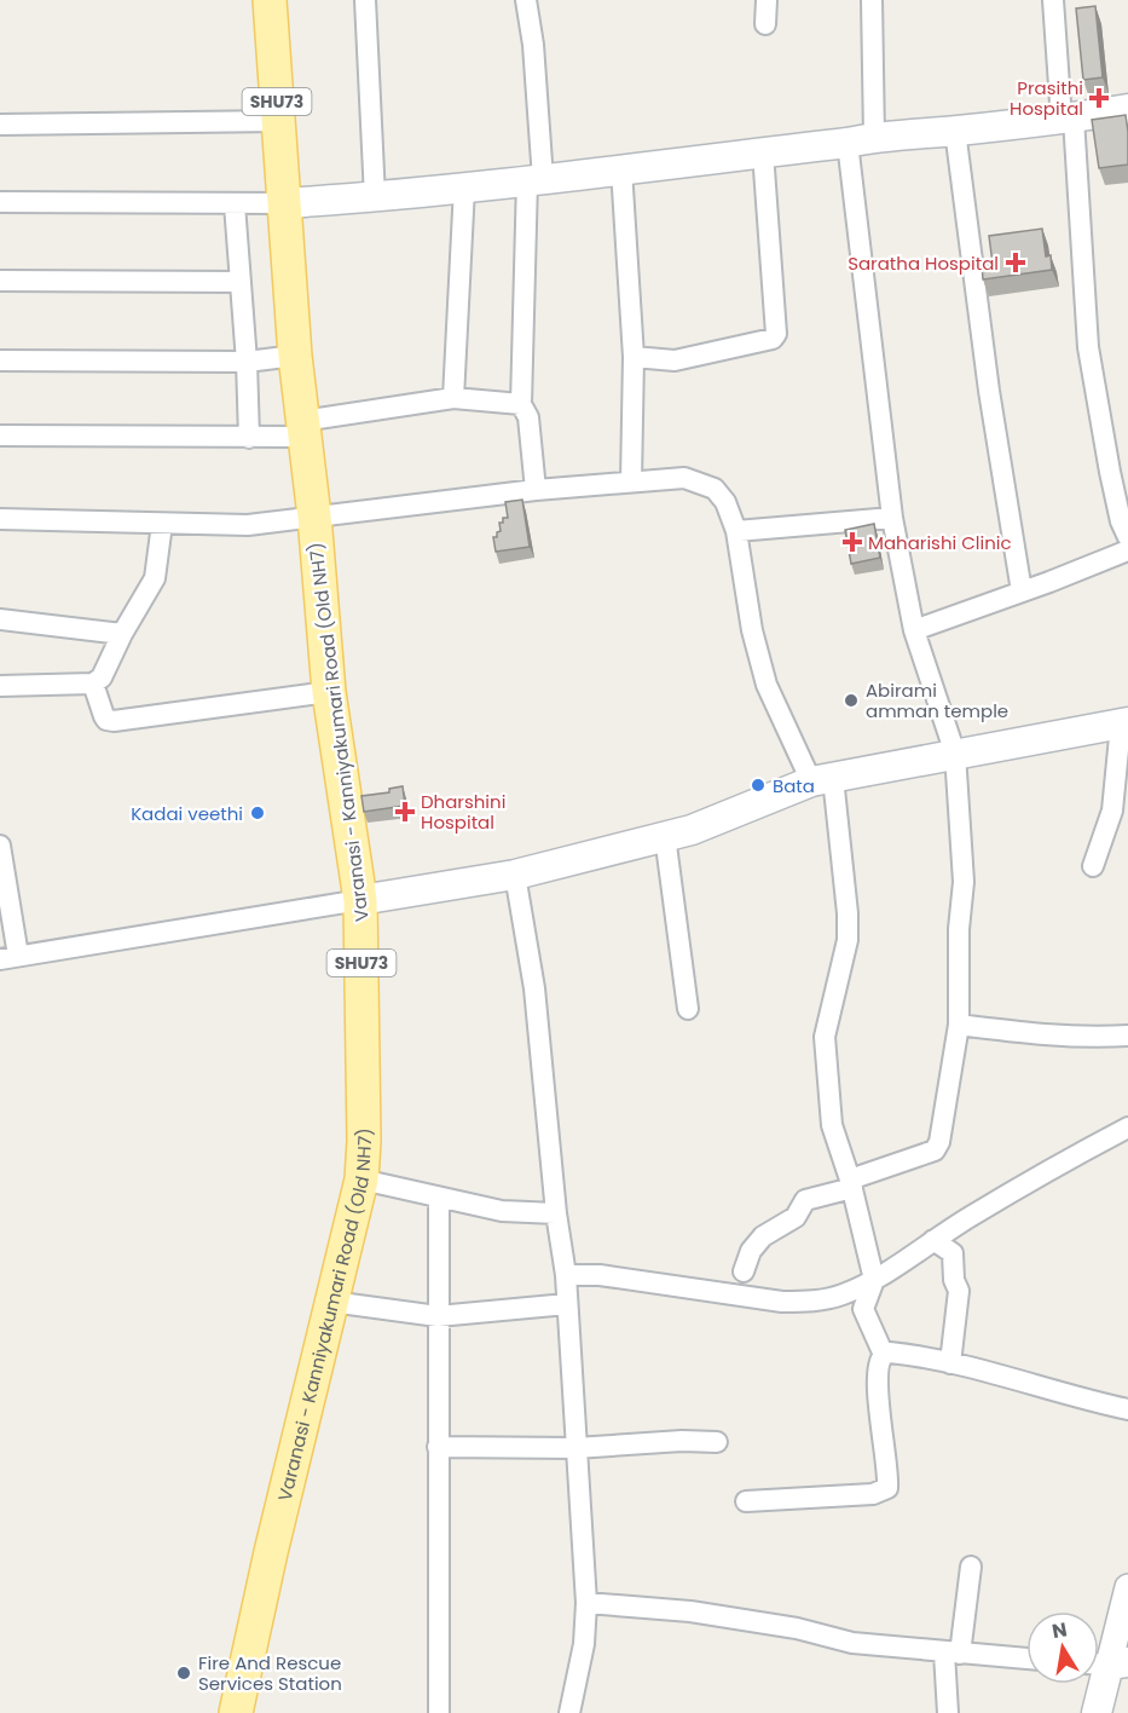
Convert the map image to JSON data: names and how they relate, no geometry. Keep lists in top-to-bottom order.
{
  "streets": {
    "main road": ["SHU73", "Varanasi - Kanniyakumari Road (Old NH7)"]
  },
  "places": {
    "health": [
      "Prasithi Hospital",
      "Saratha Hospital",
      "Maharishi Clinic",
      "Dharshini Hospital"
    ],
    "other": [
      "Abirami amman temple",
      "Bata",
      "Kadai veethi",
      "Fire And Rescue Services Station"
    ]
  },
  "north": "top"
}
